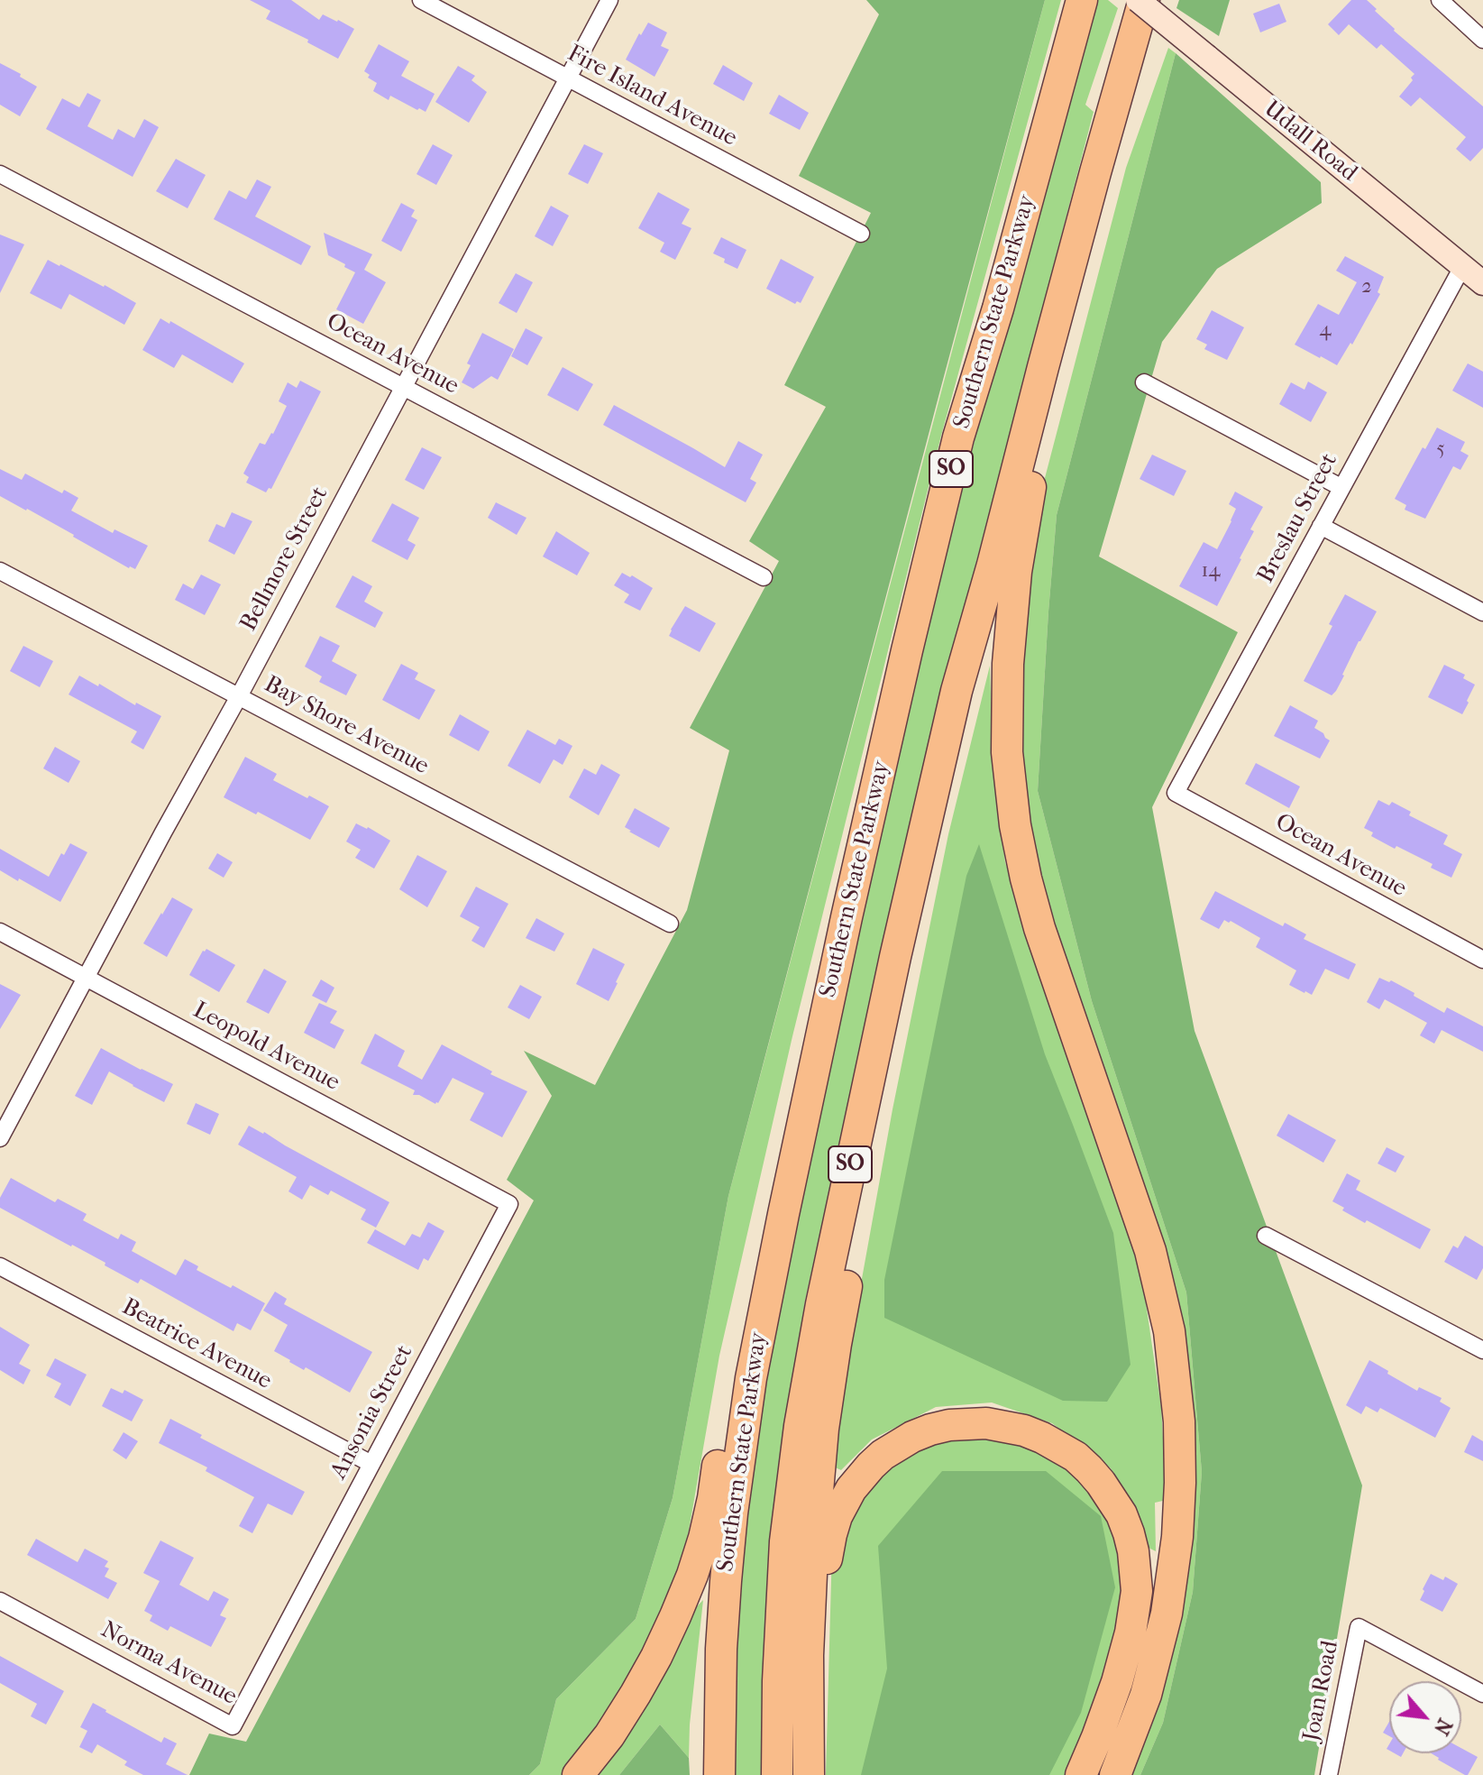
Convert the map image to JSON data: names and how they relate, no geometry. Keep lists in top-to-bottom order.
{
  "streets": {
    "highway": ["Southern State Parkway", "SO"],
    "street": [
      "Fire Island Avenue",
      "Udall Road",
      "Ocean Avenue",
      "Breslau Street",
      "Bellmore Street",
      "Bay Shore Avenue",
      "Leopold Avenue",
      "Beatrice Avenue",
      "Ansonia Street",
      "Norma Avenue",
      "Joan Road"
    ]
  },
  "crossings": [
    ["Fire Island Avenue", "Bellmore Street"],
    ["Udall Road", "Breslau Street"],
    ["Ocean Avenue", "Breslau Street"],
    ["Ocean Avenue", "Bellmore Street"],
    ["Bellmore Street", "Bay Shore Avenue"],
    ["Bellmore Street", "Leopold Avenue"],
    ["Leopold Avenue", "Ansonia Street"],
    ["Beatrice Avenue", "Ansonia Street"],
    ["Ansonia Street", "Norma Avenue"]
  ],
  "house_numbers": [
    "2",
    "4",
    "5",
    "14"
  ],
  "north": "bottom right"
}
